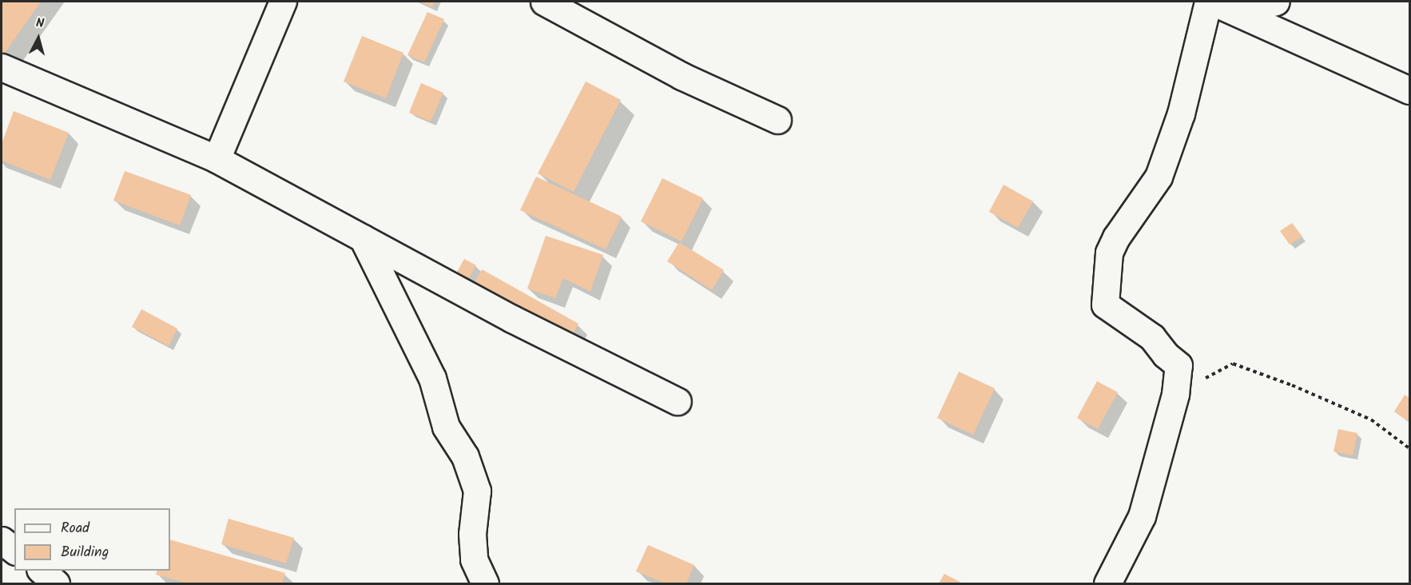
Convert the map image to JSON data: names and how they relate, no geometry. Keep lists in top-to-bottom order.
{
  "legend": ["Road", "Building"],
  "north": "top"
}
